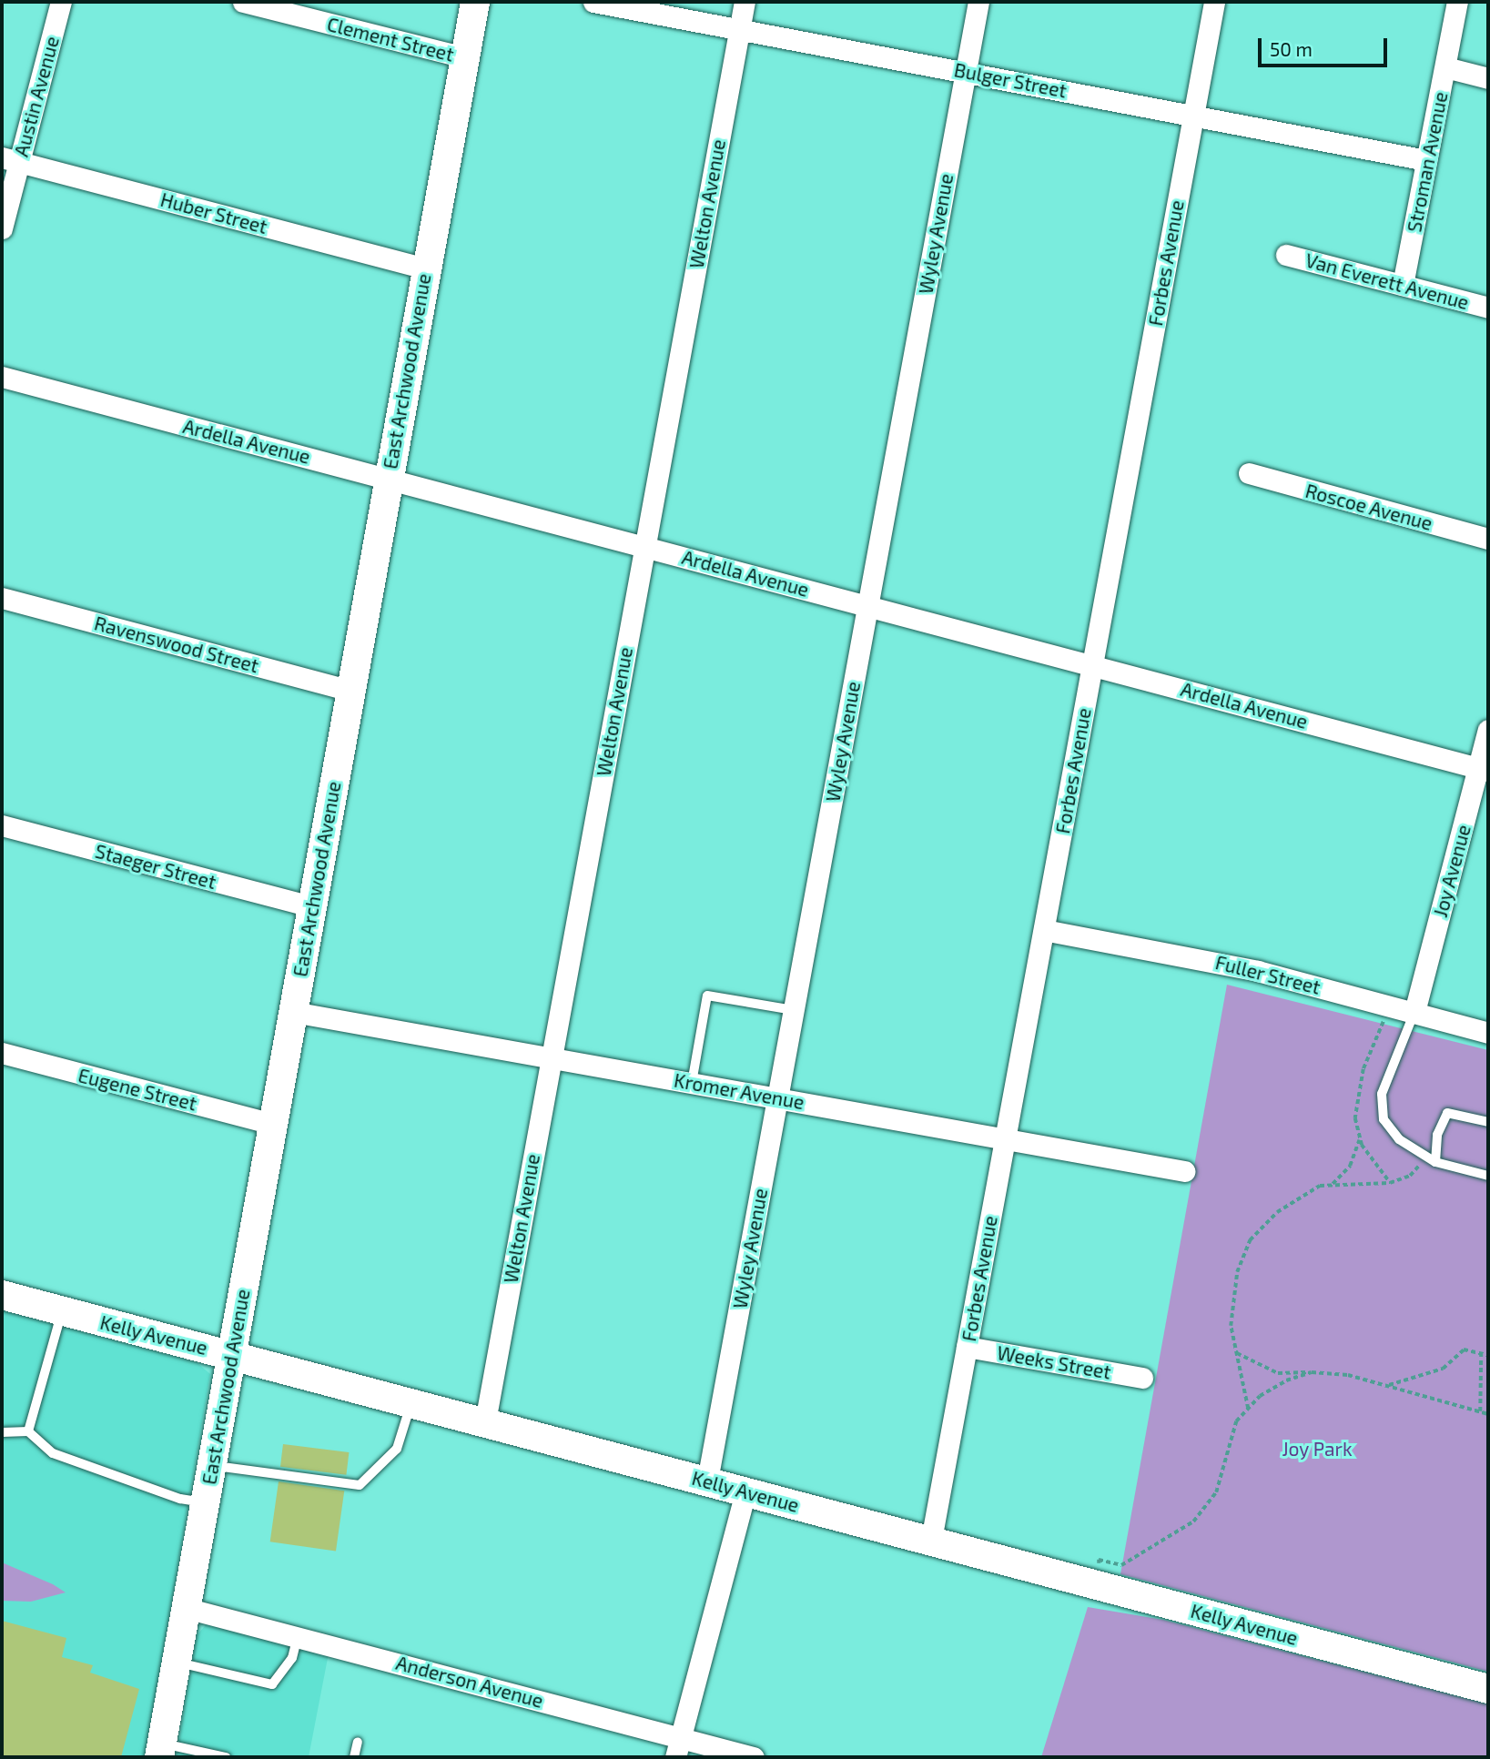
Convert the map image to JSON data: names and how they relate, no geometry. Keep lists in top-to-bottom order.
{
  "streets": {
    "main road": ["East Archwood Avenue", "Kelly Avenue"],
    "street": [
      "Clement Street",
      "Bulger Street",
      "Austin Avenue",
      "Stroman Avenue",
      "Welton Avenue",
      "Huber Street",
      "Wyley Avenue",
      "Forbes Avenue",
      "Van Everett Avenue",
      "Ardella Avenue",
      "Roscoe Avenue",
      "Ravenswood Street",
      "Staeger Street",
      "Joy Avenue",
      "Fuller Street",
      "Eugene Street",
      "Kromer Avenue",
      "Weeks Street",
      "Anderson Avenue"
    ]
  },
  "crossings": [
    ["Clement Street", "East Archwood Avenue"],
    ["Bulger Street", "Stroman Avenue"],
    ["Bulger Street", "Welton Avenue"],
    ["Bulger Street", "Wyley Avenue"],
    ["Bulger Street", "Forbes Avenue"],
    ["Austin Avenue", "Huber Street"],
    ["Stroman Avenue", "Van Everett Avenue"],
    ["Welton Avenue", "Ardella Avenue"],
    ["Welton Avenue", "Kromer Avenue"],
    ["Welton Avenue", "Kelly Avenue"],
    ["Huber Street", "East Archwood Avenue"],
    ["Wyley Avenue", "Ardella Avenue"],
    ["Wyley Avenue", "Kromer Avenue"],
    ["Wyley Avenue", "Kelly Avenue"],
    ["Forbes Avenue", "Ardella Avenue"],
    ["Forbes Avenue", "Fuller Street"],
    ["Forbes Avenue", "Kromer Avenue"],
    ["Forbes Avenue", "Kelly Avenue"],
    ["Forbes Avenue", "Weeks Street"],
    ["East Archwood Avenue", "Ardella Avenue"],
    ["East Archwood Avenue", "Ravenswood Street"],
    ["East Archwood Avenue", "Staeger Street"],
    ["East Archwood Avenue", "Eugene Street"],
    ["East Archwood Avenue", "Kromer Avenue"],
    ["East Archwood Avenue", "Kelly Avenue"],
    ["East Archwood Avenue", "Anderson Avenue"],
    ["Ardella Avenue", "Joy Avenue"],
    ["Joy Avenue", "Fuller Street"]
  ],
  "parks": ["Joy Park"],
  "scale_bar": "50 m"
}
